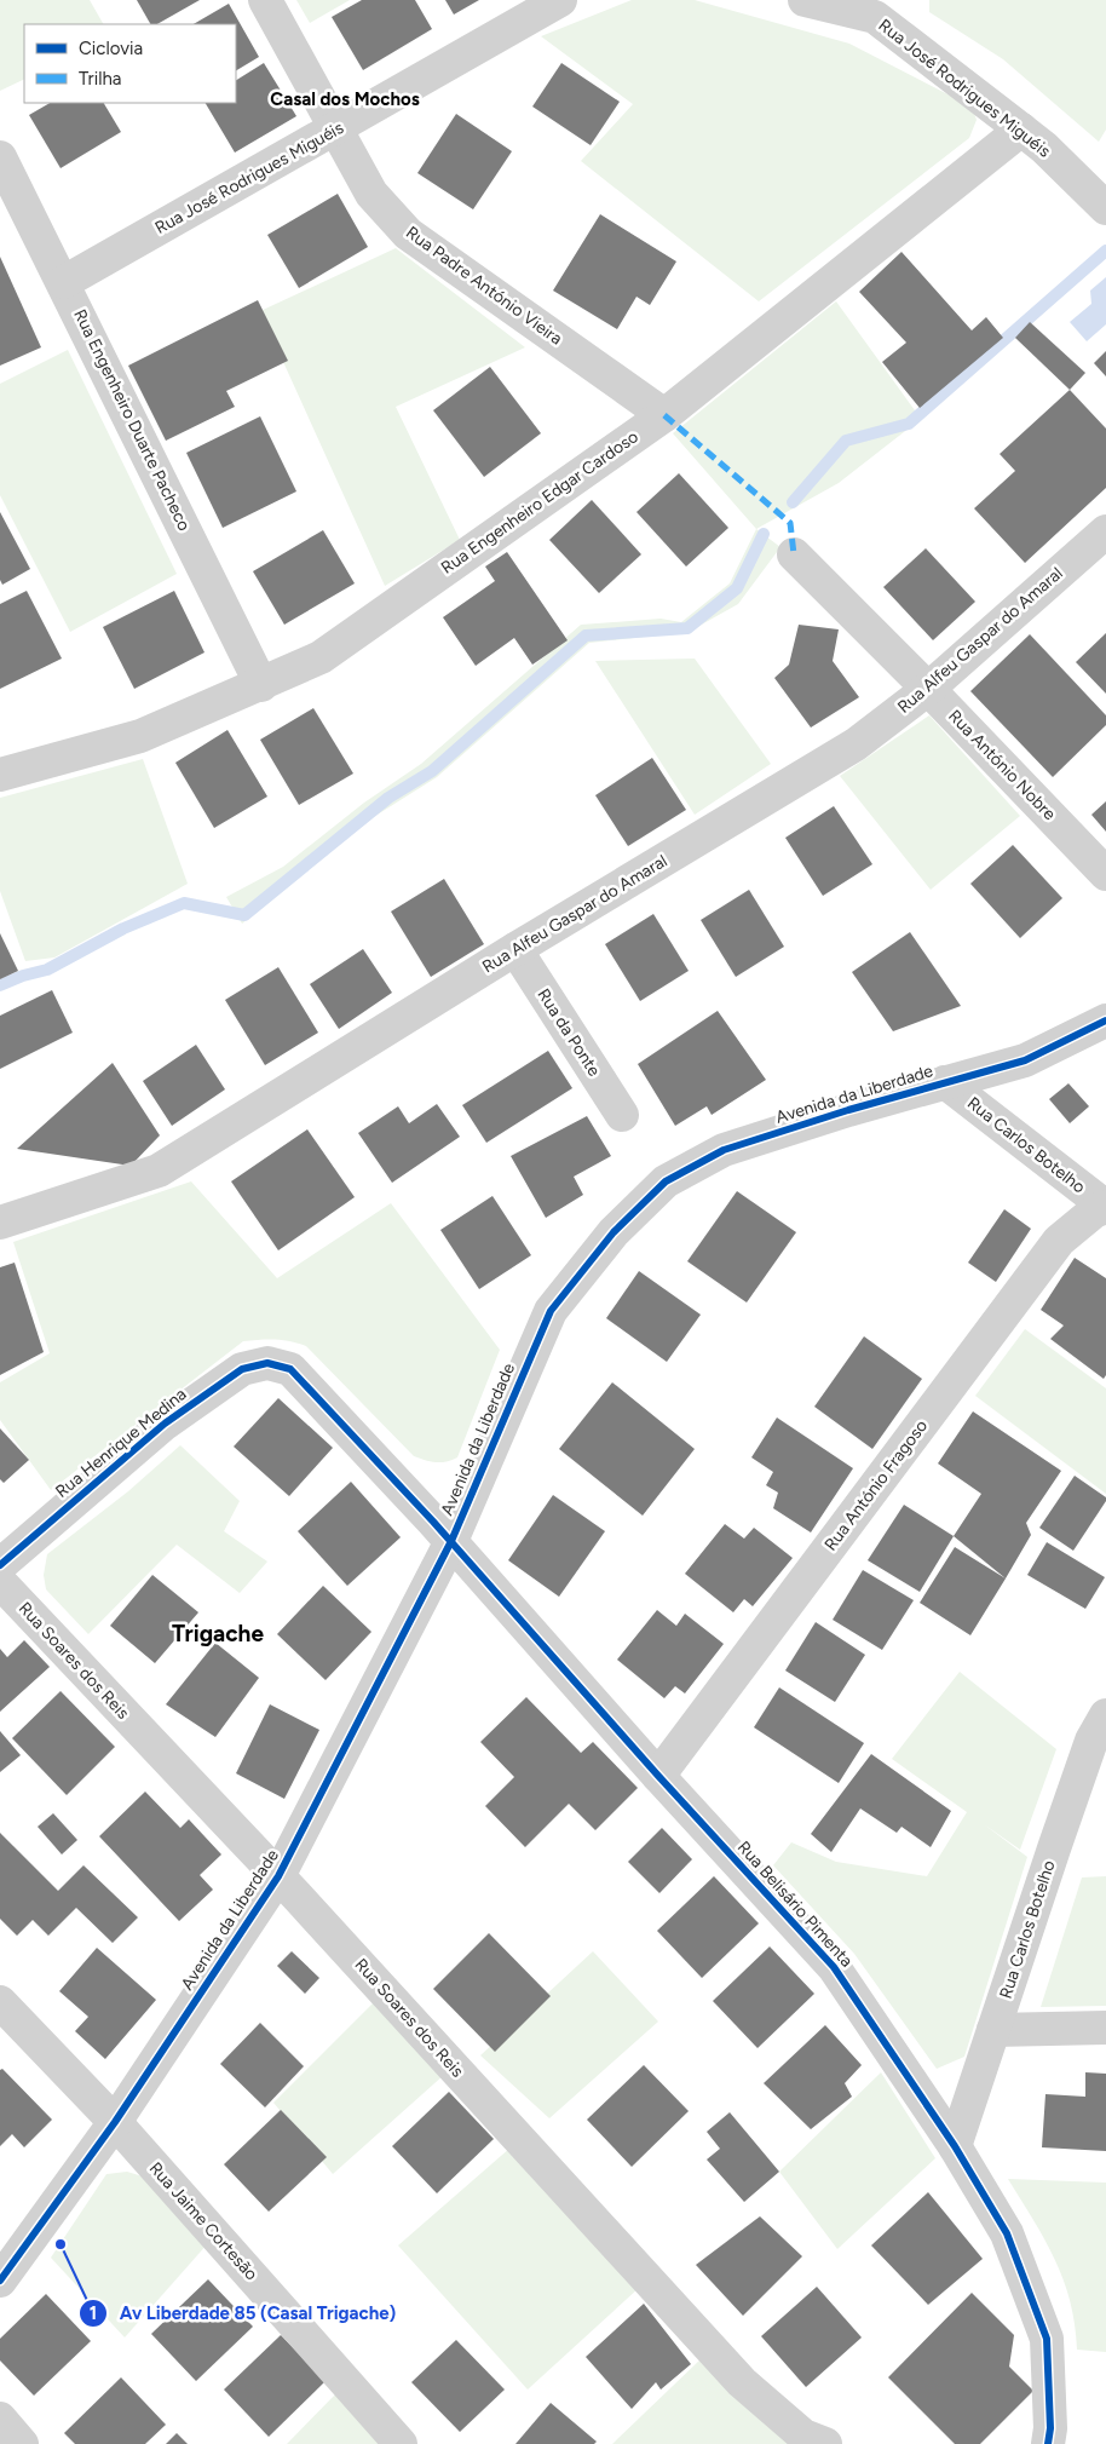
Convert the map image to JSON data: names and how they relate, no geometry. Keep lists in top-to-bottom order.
{
  "streets": {
    "street": [
      "Rua José Rodrigues Miguéis",
      "Rua Padre António Vieira",
      "Rua Engenheiro Duarte Pacheco",
      "Rua Engenheiro Edgar Cardoso",
      "Rua Alfeu Gaspar do Amaral",
      "Rua António Nobre",
      "Rua da Ponte",
      "Avenida da Liberdade",
      "Rua Carlos Botelho",
      "Rua Henrique Medina",
      "Rua António Fragoso",
      "Rua Soares dos Reis",
      "Rua Belisário Pimenta",
      "Rua Jaime Cortesão"
    ]
  },
  "crossings": [
    ["Rua José Rodrigues Miguéis", "Rua Padre António Vieira"],
    ["Rua José Rodrigues Miguéis", "Rua Engenheiro Duarte Pacheco"],
    ["Rua José Rodrigues Miguéis", "Rua Engenheiro Edgar Cardoso"],
    ["Rua Padre António Vieira", "Rua Engenheiro Edgar Cardoso"],
    ["Rua Engenheiro Duarte Pacheco", "Rua Engenheiro Edgar Cardoso"],
    ["Rua Alfeu Gaspar do Amaral", "Rua António Nobre"],
    ["Rua Alfeu Gaspar do Amaral", "Rua da Ponte"],
    ["Avenida da Liberdade", "Rua Carlos Botelho"],
    ["Avenida da Liberdade", "Rua Henrique Medina"],
    ["Avenida da Liberdade", "Rua Soares dos Reis"],
    ["Avenida da Liberdade", "Rua Belisário Pimenta"],
    ["Avenida da Liberdade", "Rua Jaime Cortesão"],
    ["Rua Carlos Botelho", "Rua António Fragoso"],
    ["Rua Carlos Botelho", "Rua Belisário Pimenta"],
    ["Rua Henrique Medina", "Rua Belisário Pimenta"],
    ["Rua António Fragoso", "Rua Belisário Pimenta"]
  ],
  "districts": ["Casal dos Mochos", "Trigache"],
  "places": ["Av Liberdade 85 (Casal Trigache)"],
  "legend": ["Ciclovia", "Trilha"]
}
